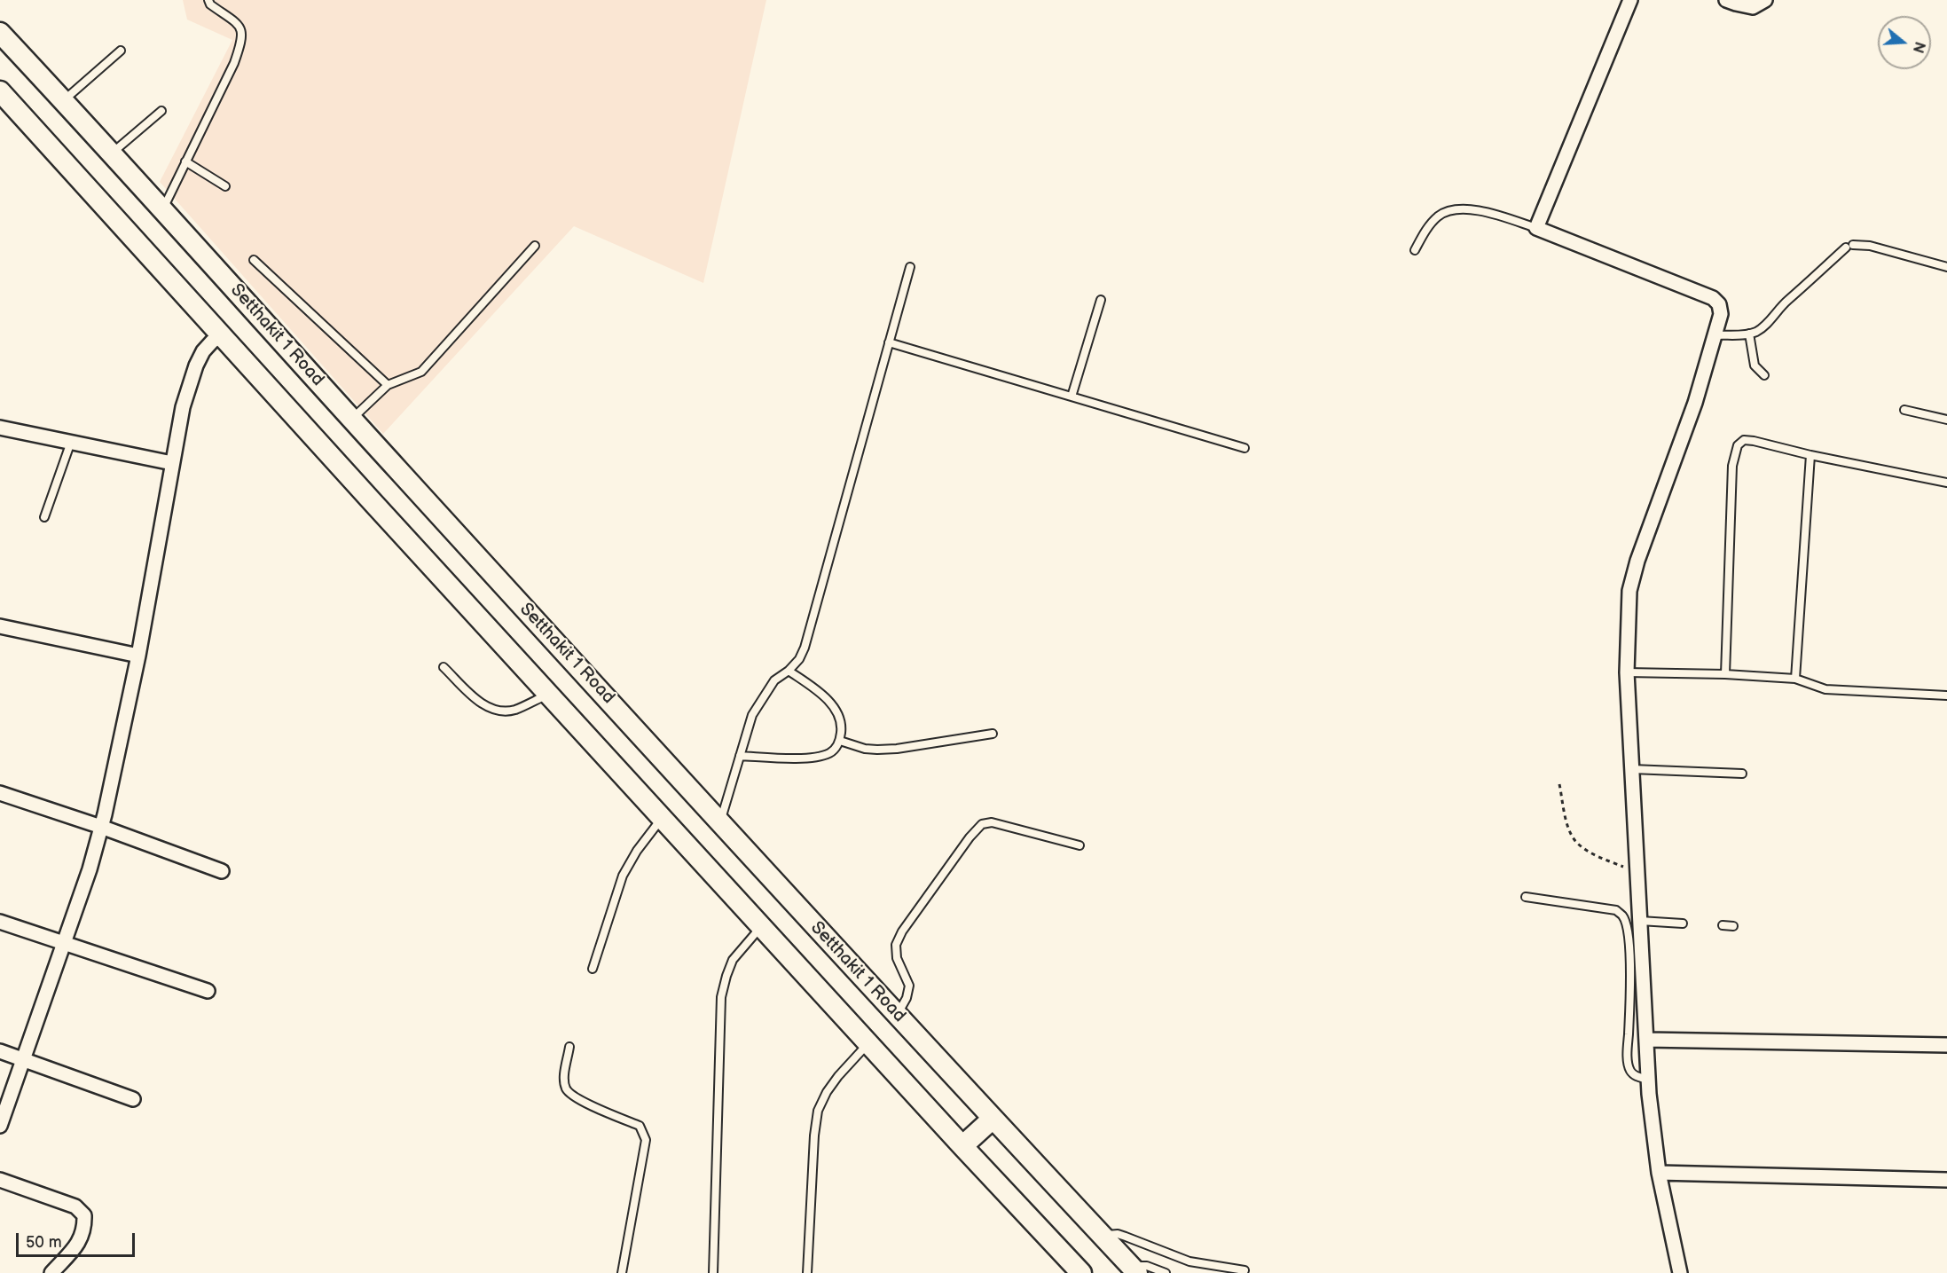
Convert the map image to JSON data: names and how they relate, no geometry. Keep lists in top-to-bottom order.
{
  "streets": {
    "main road": ["Setthakit 1 Road"]
  },
  "scale_bar": "50 m",
  "north": "right"
}
